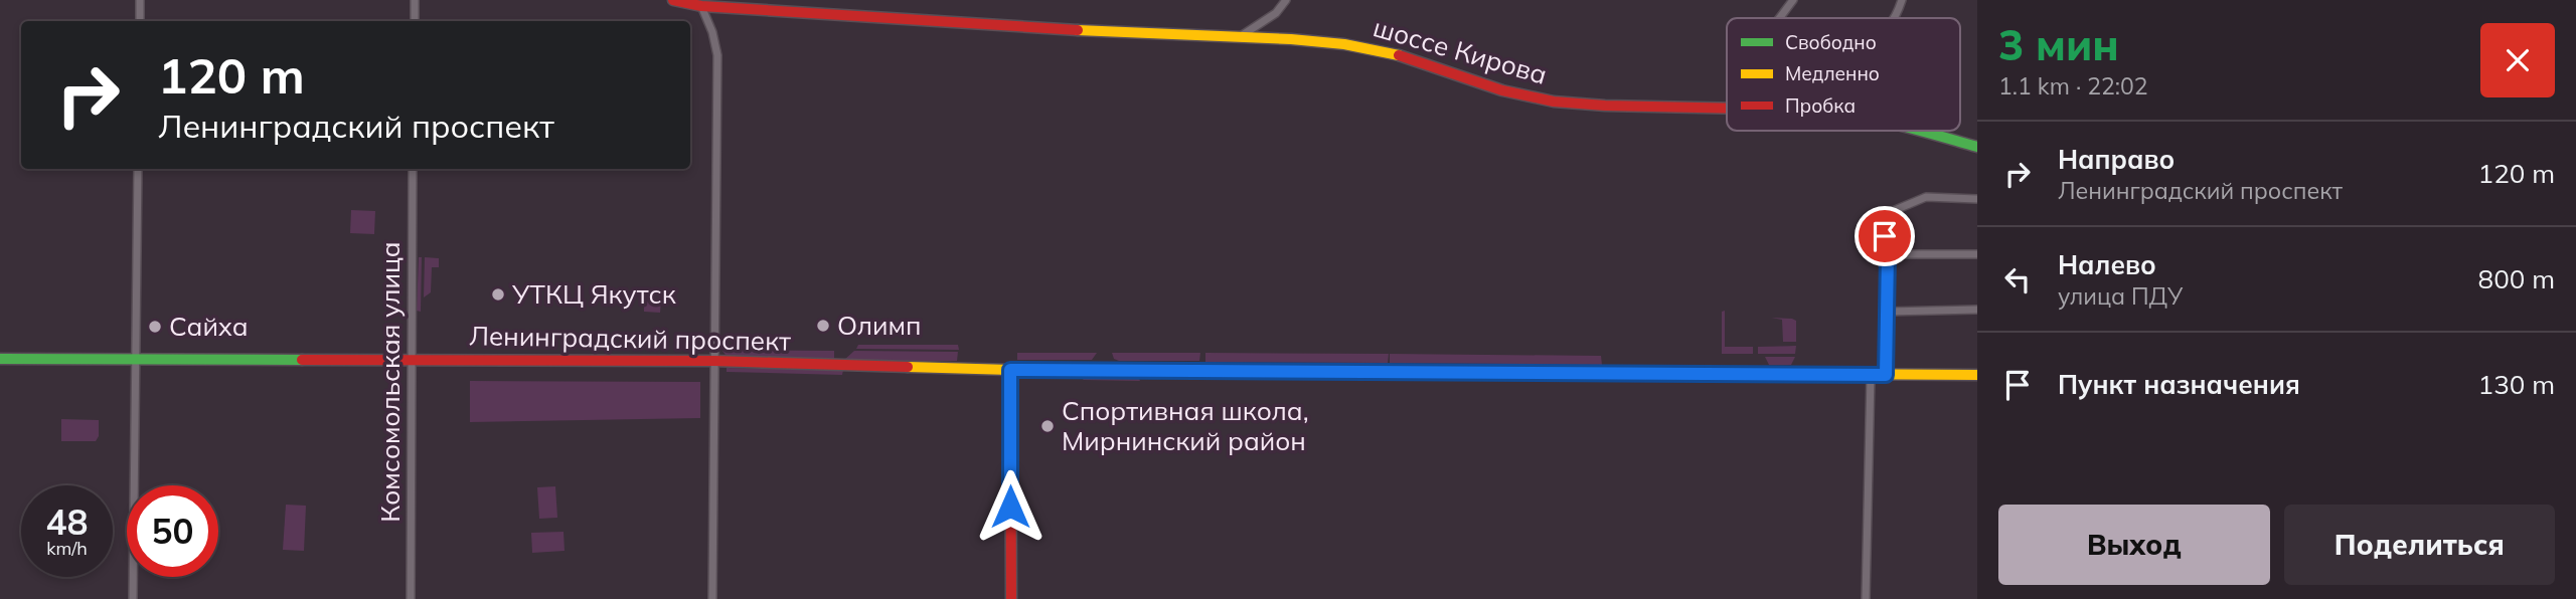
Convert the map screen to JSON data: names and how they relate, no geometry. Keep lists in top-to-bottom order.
{
  "streets": {
    "main road": ["шоссе Кирова", "Ленинградский проспект"],
    "street": ["Комсомольская улица"]
  },
  "crossings": [
    ["Ленинградский проспект", "Комсомольская улица"]
  ],
  "places": [
    "УТКЦ Якутск",
    "Олимп",
    "Сайха",
    "Спортивная школа, Мирнинский район"
  ],
  "legend": ["Свободно", "Медленно", "Пробка"],
  "page": {
    "heading": ["3 мин", "1.1 km · 22:02"],
    "turn": ["120 m", "Ленинградский проспект"],
    "list": [
      {
        "name": "Направо",
        "note": "Ленинградский проспект",
        "value": "120 m"
      },
      {
        "name": "Налево",
        "note": "улица ПДУ",
        "value": "800 m"
      },
      {
        "name": "Пункт назначения",
        "value": "130 m"
      }
    ],
    "speed": "48 km/h",
    "limit": "50",
    "buttons": ["Выход", "Поделиться"]
  }
}
